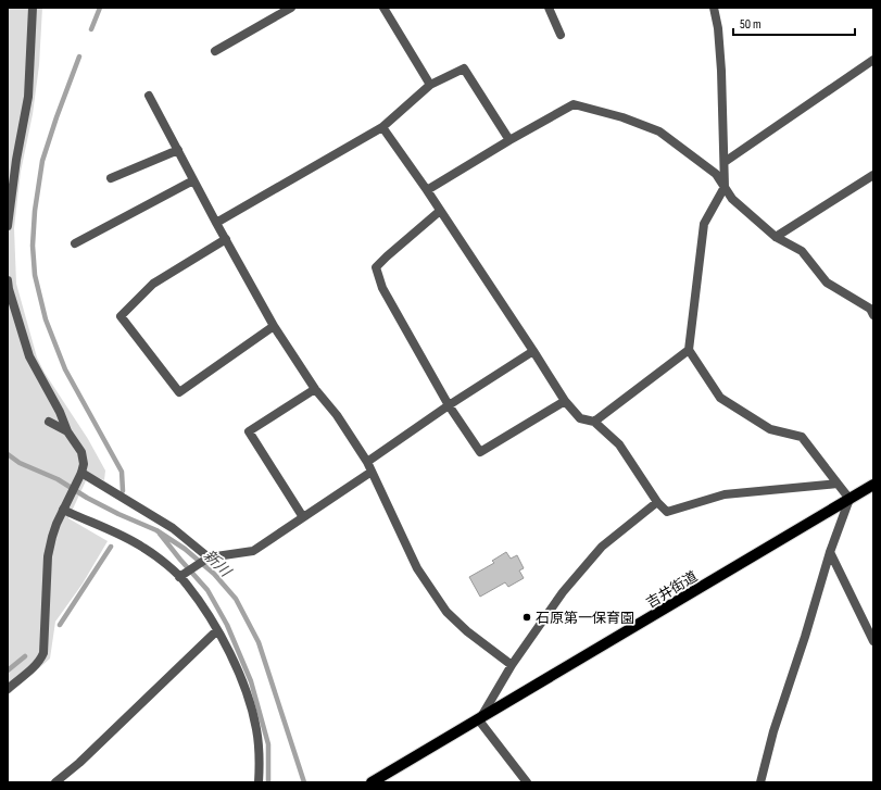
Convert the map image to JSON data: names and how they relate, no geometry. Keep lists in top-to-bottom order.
{
  "streets": {
    "main road": ["吉井街道"]
  },
  "water": ["新川"],
  "places": ["石原第一保育園"],
  "scale_bar": "50 m"
}
